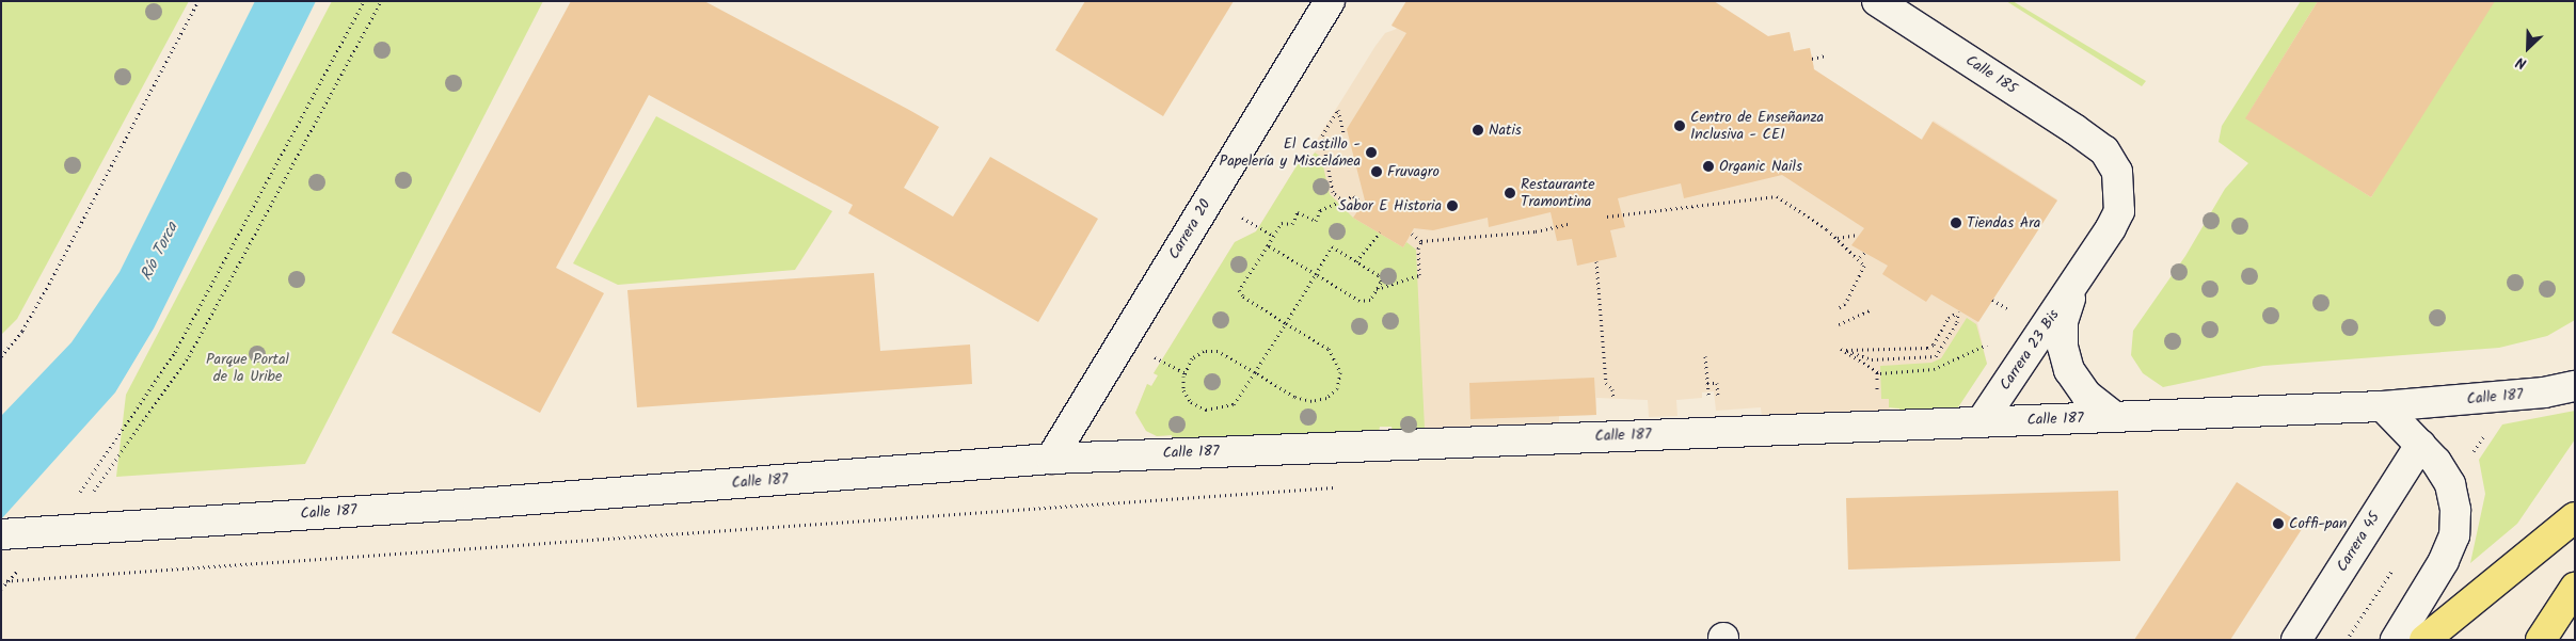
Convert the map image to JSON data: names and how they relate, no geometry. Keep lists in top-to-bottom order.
{
  "streets": {
    "street": [
      "Calle 185",
      "Carrera 20",
      "Carrera 23 Bis",
      "Calle 187",
      "Carrera 45"
    ]
  },
  "crossings": [
    ["Calle 185", "Carrera 23 Bis"],
    ["Carrera 20", "Calle 187"],
    ["Carrera 23 Bis", "Calle 187"]
  ],
  "water": ["Río Torca"],
  "parks": ["Parque Portal de la Uribe"],
  "places": [
    "Centro de Enseñanza Inclusiva - CEI",
    "Natis",
    "El Castillo - Papelería y Miscelánea",
    "Organic Nails",
    "Fruvagro",
    "Restaurante Tramontina",
    "Sabor E Historia",
    "Tiendas Ara",
    "Coffi-pan"
  ],
  "north": "bottom left"
}
